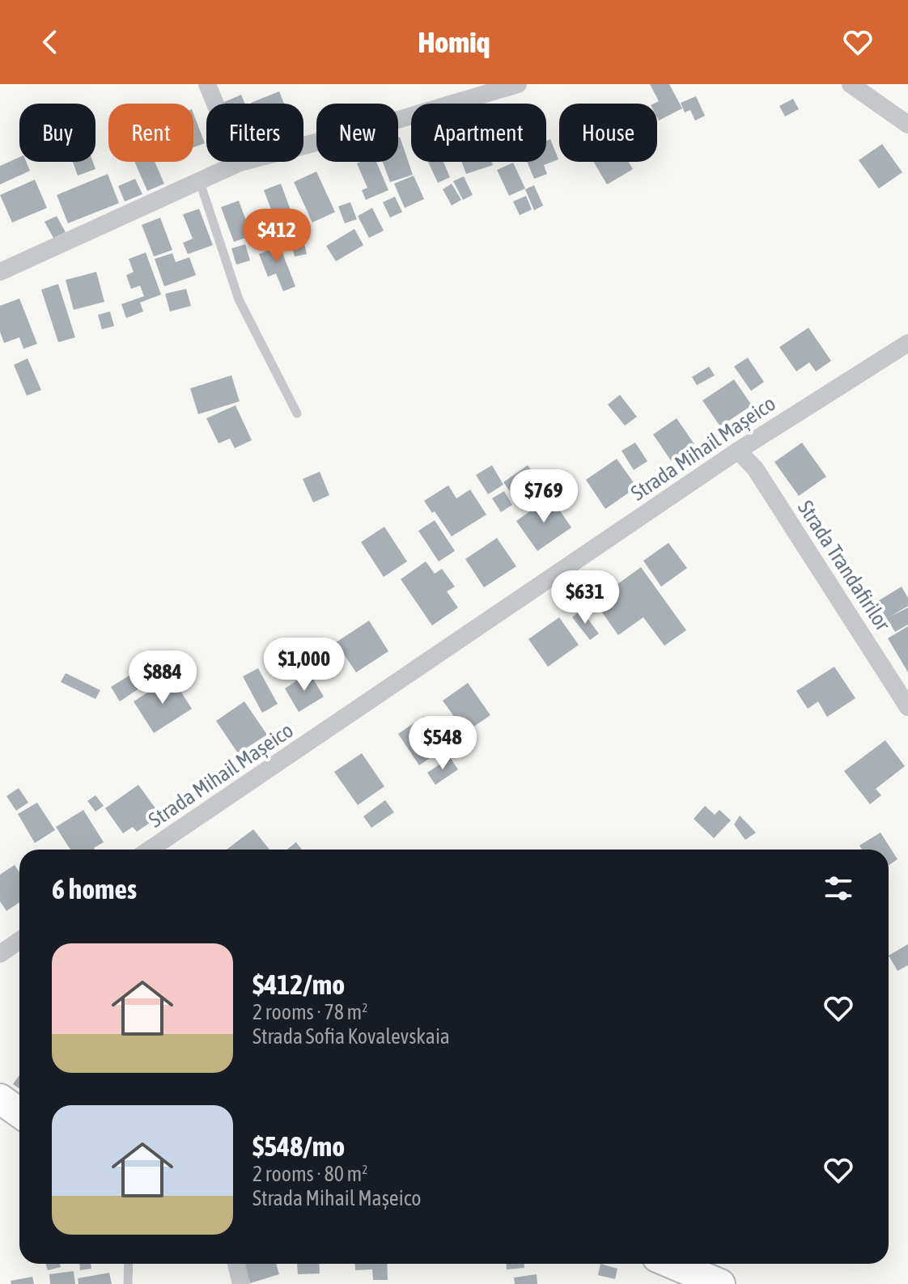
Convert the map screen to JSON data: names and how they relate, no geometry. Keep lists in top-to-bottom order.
{
  "streets": {
    "street": ["Strada Mihail Mașeico", "Strada Trandafirilor"]
  },
  "crossings": [
    ["Strada Mihail Mașeico", "Strada Trandafirilor"]
  ],
  "page": {
    "header": "Homiq",
    "chip": [
      "Buy",
      "Rent",
      "Filters",
      "New",
      "Apartment",
      "House"
    ],
    "price": [
      "$412",
      "$769",
      "$631",
      "$1,000",
      "$884",
      "$548"
    ],
    "heading": "6 homes",
    "list": [
      {
        "name": "$412/mo",
        "note": "2 rooms · 78 m² · Strada Sofia Kovalevskaia"
      },
      {
        "name": "$548/mo",
        "note": "2 rooms · 80 m² · Strada Mihail Mașeico"
      }
    ]
  }
}
